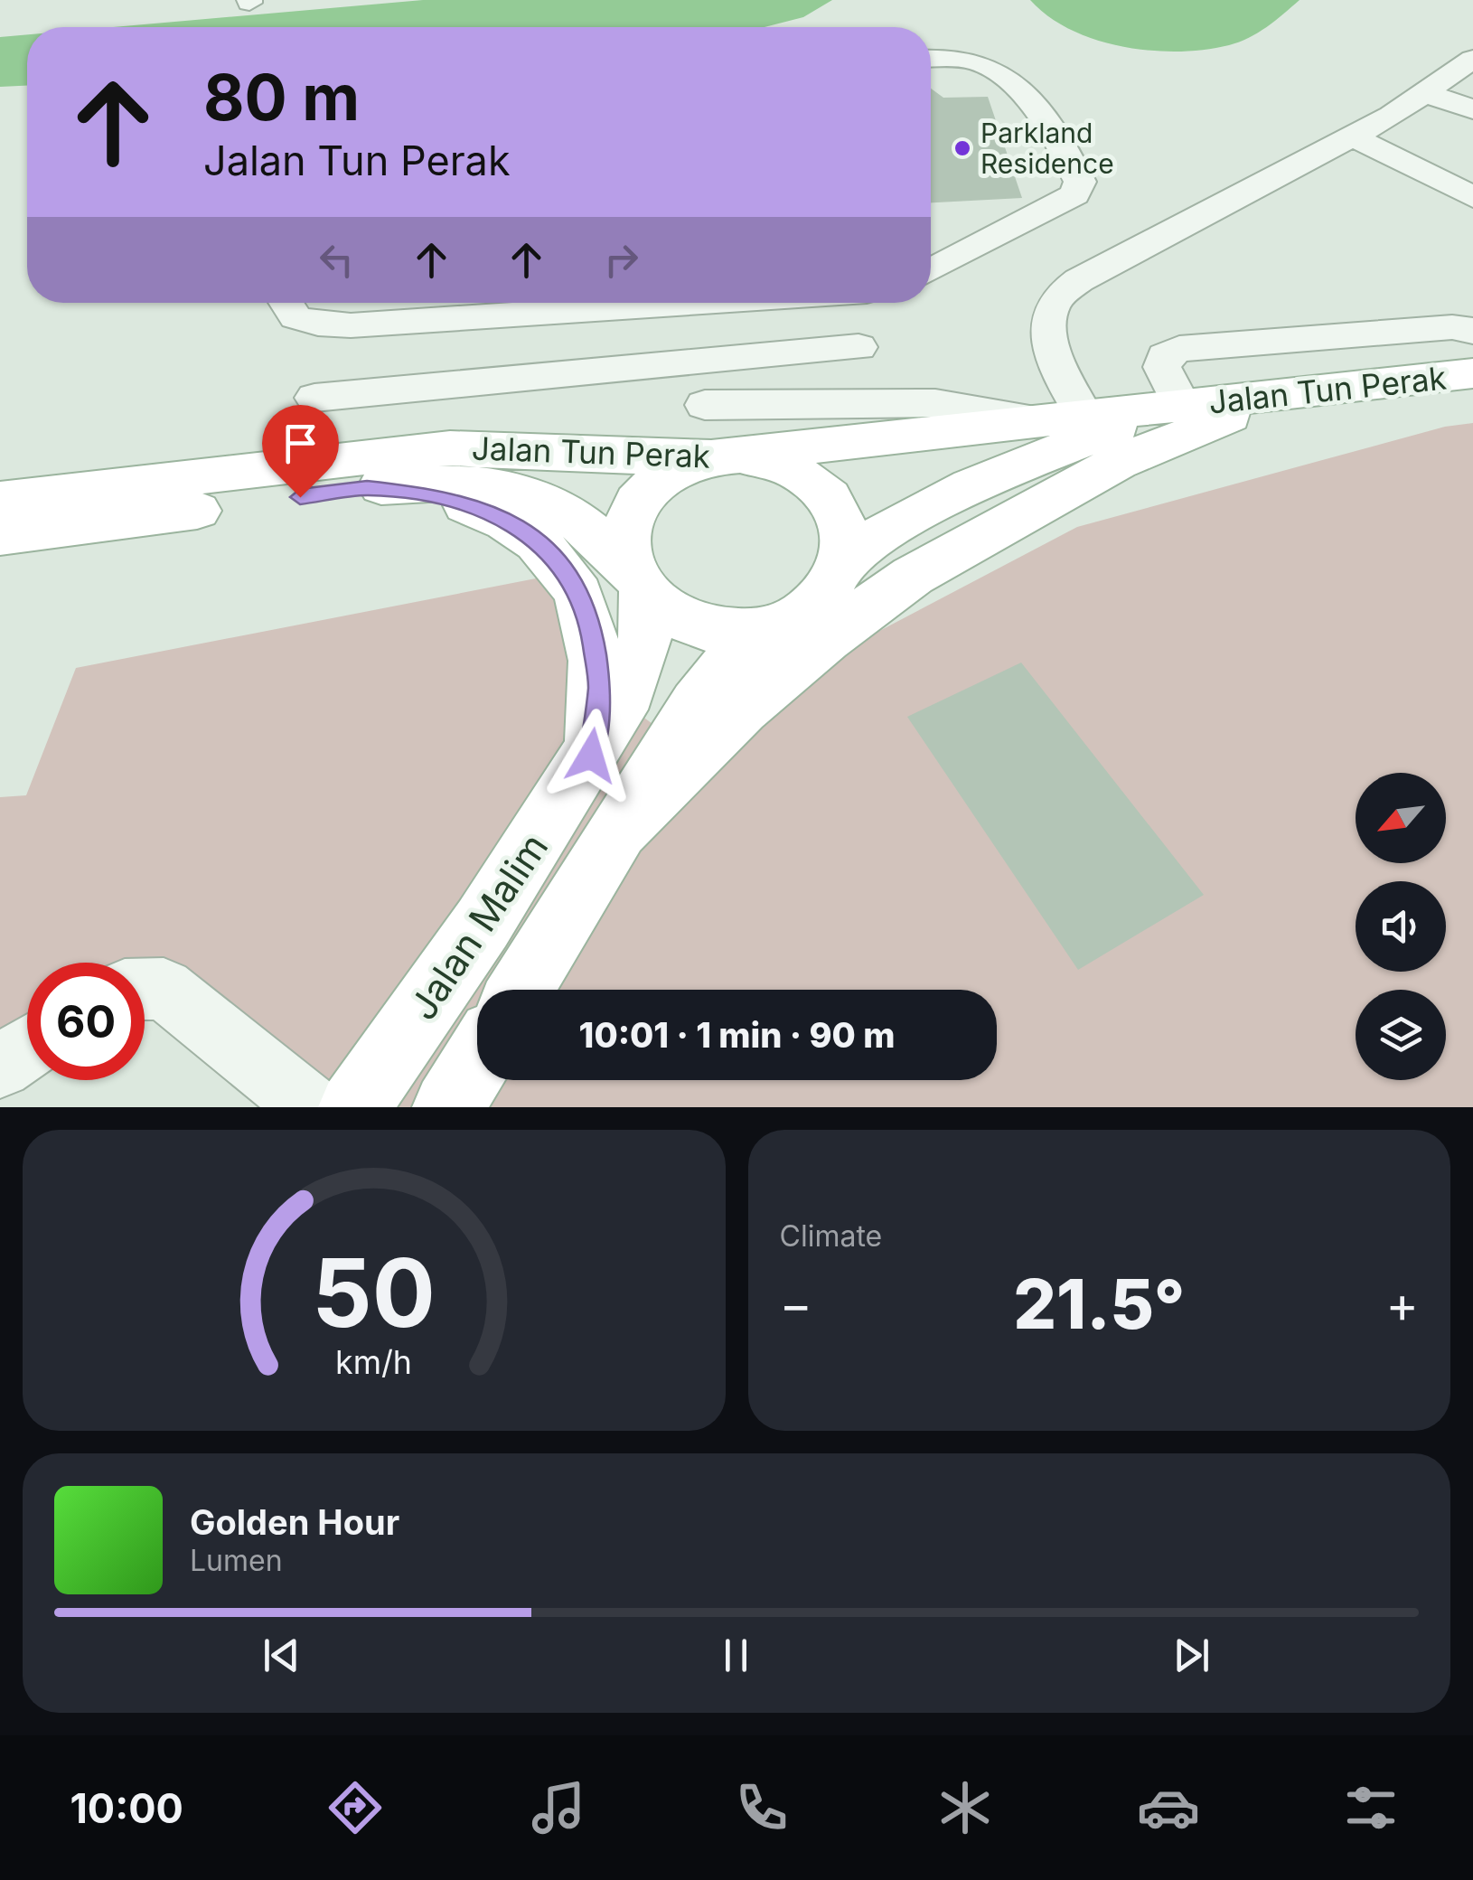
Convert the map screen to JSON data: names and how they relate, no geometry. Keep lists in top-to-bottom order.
{
  "streets": {
    "main road": ["Jalan Tun Perak", "Jalan Malim"]
  },
  "crossings": [
    ["Jalan Tun Perak", "Jalan Malim"]
  ],
  "places": ["Parkland Residence"],
  "north": "bottom left",
  "page": {
    "turn": ["80 m", "Jalan Tun Perak"],
    "limit": "60",
    "trip": "10:01 · 1 min · 90 m",
    "tile": "Climate",
    "heat": ["−", "21.5°", "+"],
    "song": ["Golden Hour", "Lumen"],
    "tabs": "10:00",
    "gauge": ["50", "km/h"]
  }
}
